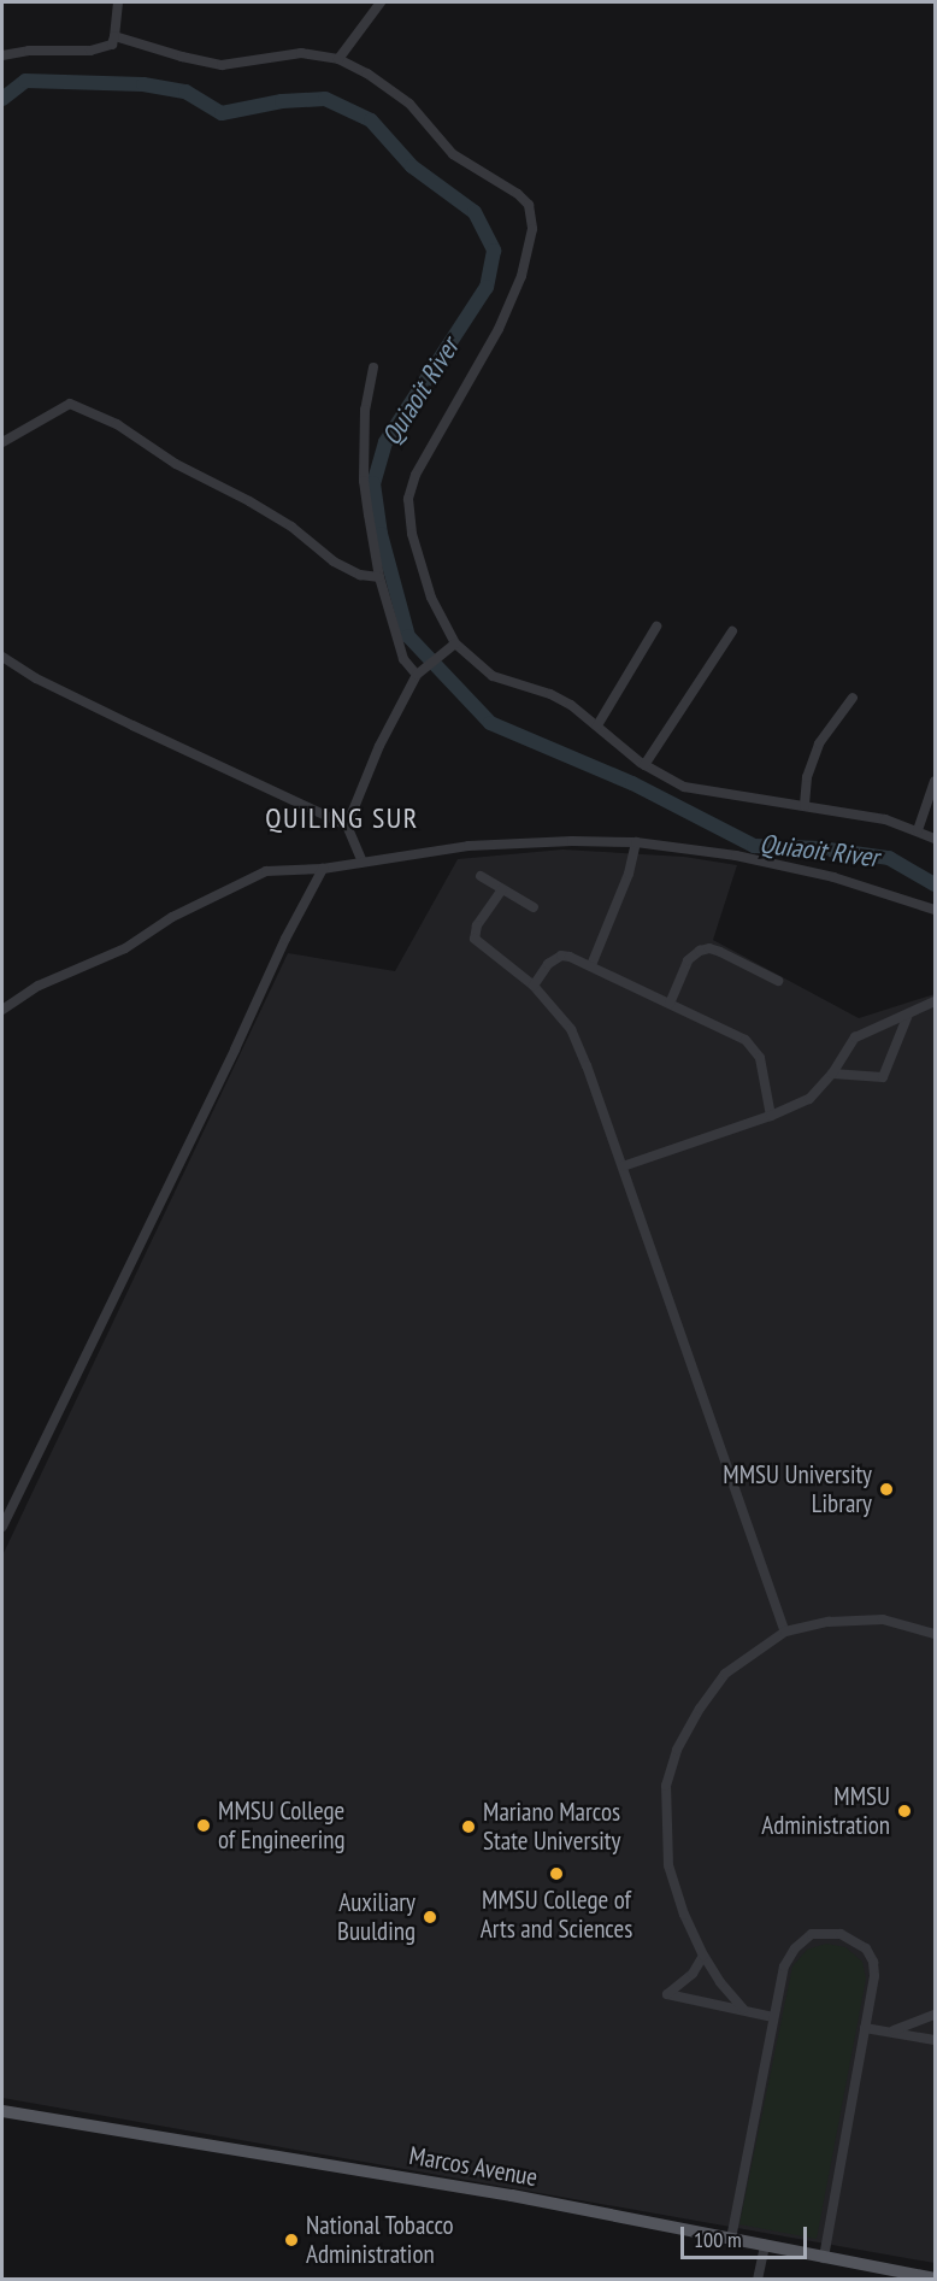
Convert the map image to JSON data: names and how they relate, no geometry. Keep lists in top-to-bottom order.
{
  "streets": {
    "main road": ["Marcos Avenue"]
  },
  "districts": ["QUILING SUR"],
  "water": ["Quiaoit River"],
  "places": [
    "MMSU University Library",
    "MMSU Administration",
    "MMSU College of Engineering",
    "Mariano Marcos State University",
    "MMSU College of Arts and Sciences",
    "Auxiliary Buulding",
    "National Tobacco Administration"
  ],
  "scale_bar": "100 m"
}
